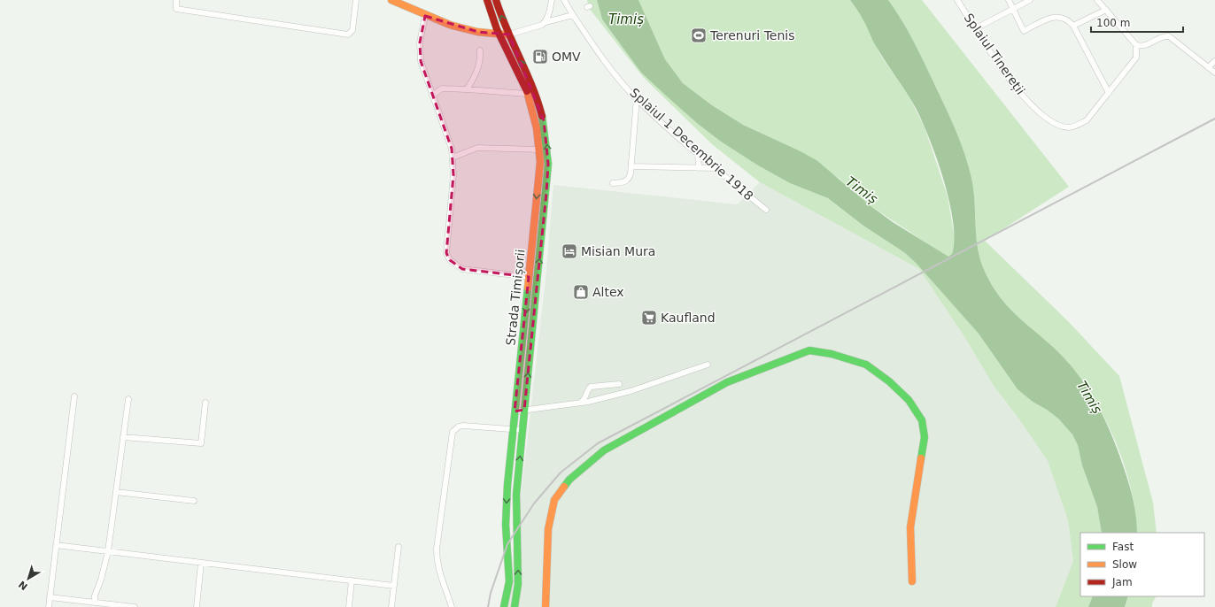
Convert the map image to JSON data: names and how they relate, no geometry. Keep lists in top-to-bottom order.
{
  "streets": {
    "main road": ["Strada Timișorii"],
    "street": ["Splaiul Tinereții", "Splaiul 1 Decembrie 1918"]
  },
  "water": ["Timiș"],
  "places": {
    "sports": ["Terenuri Tenis"],
    "fuel station": ["OMV"],
    "hotel": ["Misian Mura"],
    "shop": ["Altex"],
    "supermarket": ["Kaufland"]
  },
  "legend": ["Fast", "Slow", "Jam"],
  "scale_bar": "100 m",
  "north": "bottom left"
}
